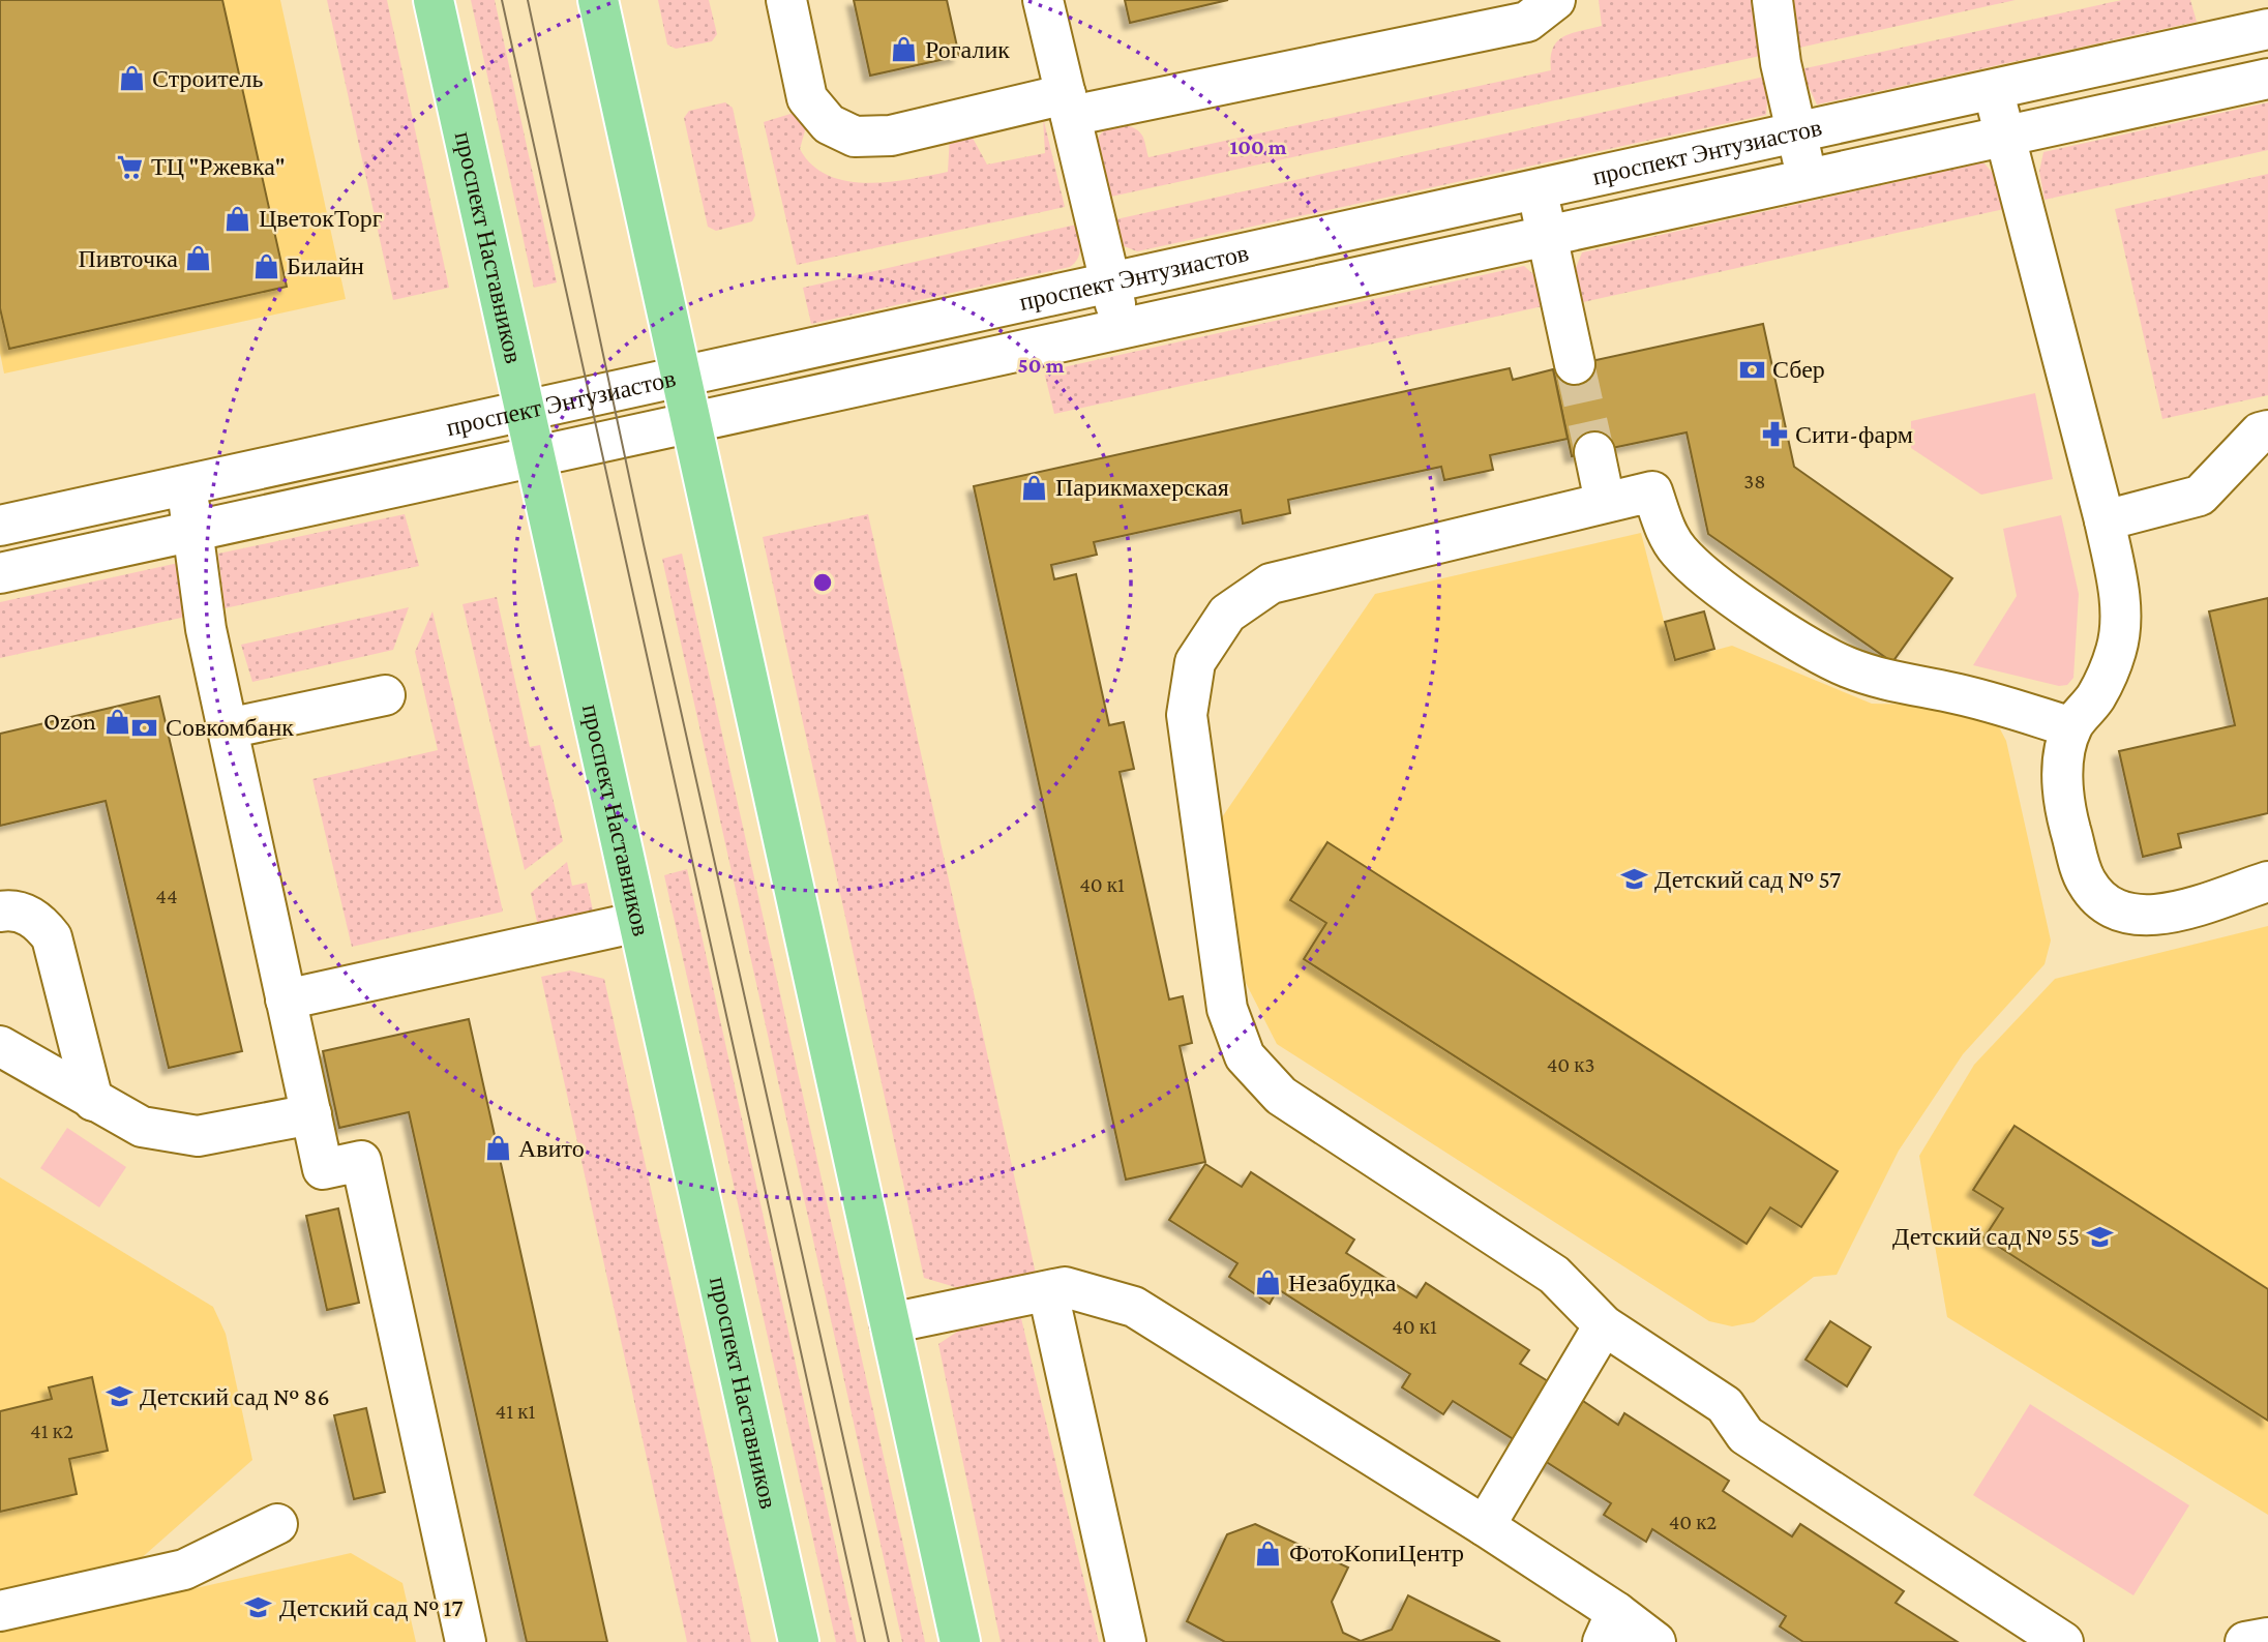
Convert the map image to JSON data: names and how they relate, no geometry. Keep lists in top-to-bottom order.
{
  "streets": {
    "main road": ["проспект Наставников"],
    "street": ["проспект Энтузиастов"]
  },
  "crossings": [
    ["проспект Энтузиастов", "проспект Наставников"]
  ],
  "places": {
    "shop": [
      "Рогалик",
      "Строитель",
      "ЦветокТорг",
      "Пивточка",
      "Билайн",
      "Парикмахерская",
      "Ozon",
      "Авито",
      "Незабудка",
      "ФотоКопиЦентр"
    ],
    "supermarket": ["ТЦ \"Ржевка\""],
    "bank": ["Сбер", "Совкомбанк"],
    "pharmacy": ["Сити-фарм"],
    "school or university": [
      "Детский сад № 57",
      "Детский сад № 55",
      "Детский сад № 86",
      "Детский сад № 17"
    ]
  },
  "house_numbers": [
    "38",
    "40 к1",
    "44",
    "40 к3",
    "40 к1",
    "41 к1",
    "41 к2",
    "40 к2"
  ],
  "rings": ["100 m", "50 m"]
}
